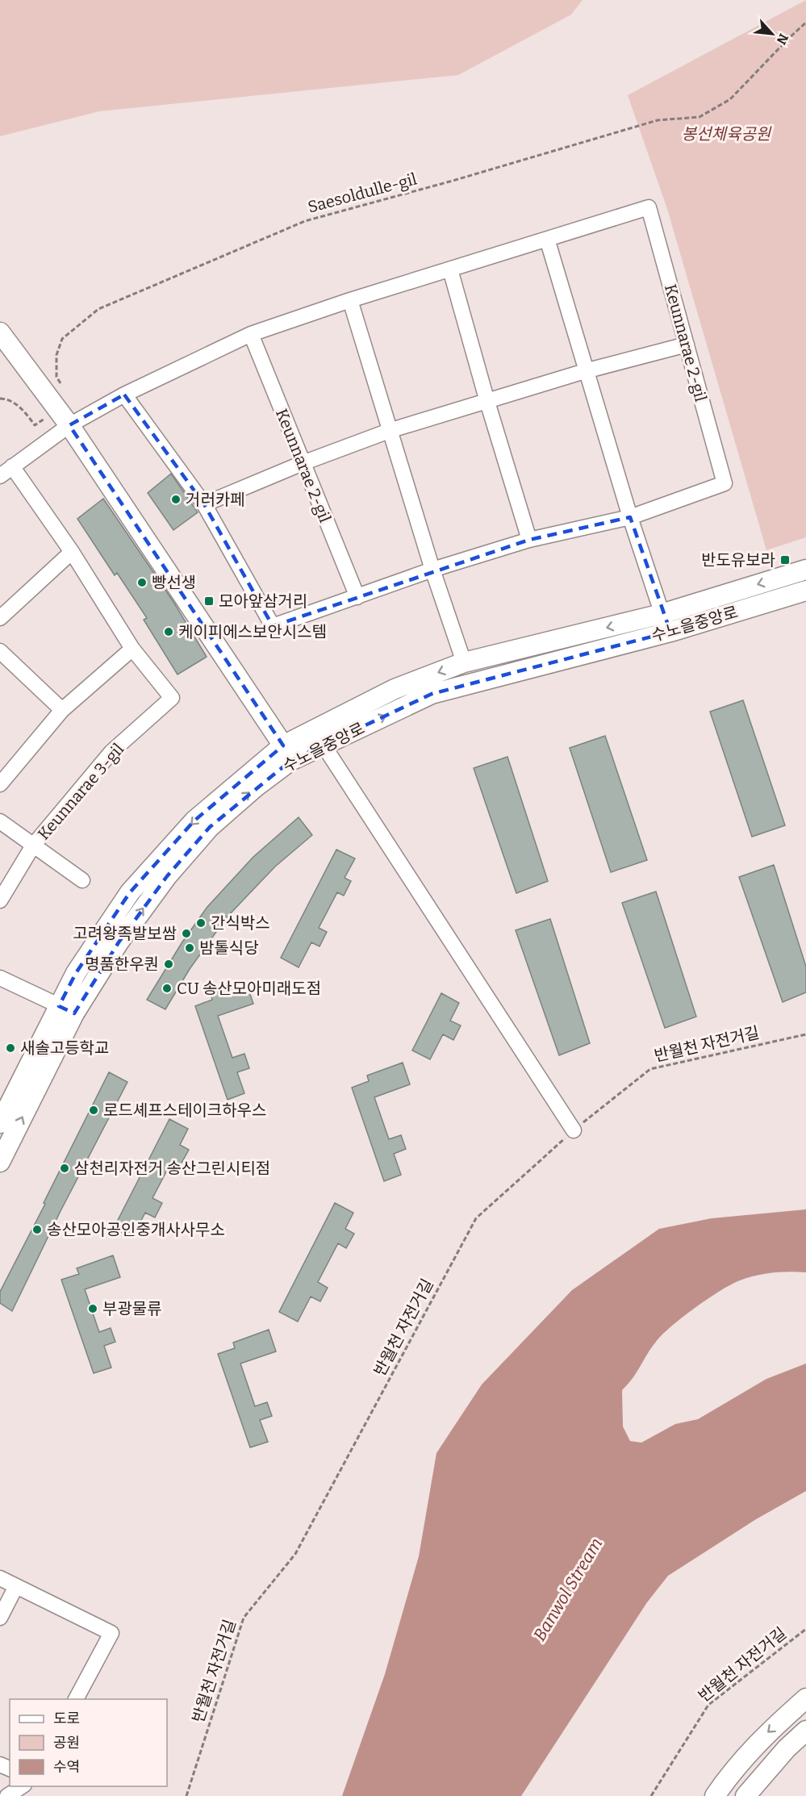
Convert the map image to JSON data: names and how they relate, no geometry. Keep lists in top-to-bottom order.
{
  "streets": {
    "main road": ["수노을중앙로"],
    "street": ["Keunnarae 2-gil", "Keunnarae 3-gil"],
    "path": ["Saesoldulle-gil", "반월천 자전거길"]
  },
  "crossings": [
    ["Keunnarae 2-gil", "Keunnarae 3-gil"]
  ],
  "water": ["Banwol Stream"],
  "parks": ["봉선체육공원"],
  "places": {
    "other": [
      "거러카페",
      "빵선생",
      "케이피에스보안시스템",
      "간식박스",
      "고려왕족발보쌈",
      "밤톨식당",
      "명품한우퀀",
      "CU 송산모아미래도점",
      "새솔고등학교",
      "로드셰프스테이크하우스",
      "삼천리자전거 송산그린시티점",
      "송산모아공인중개사사무소",
      "부광물류"
    ],
    "transit": ["반도유보라", "모아앞삼거리"]
  },
  "legend": ["도로", "공원", "수역"],
  "north": "bottom right"
}
